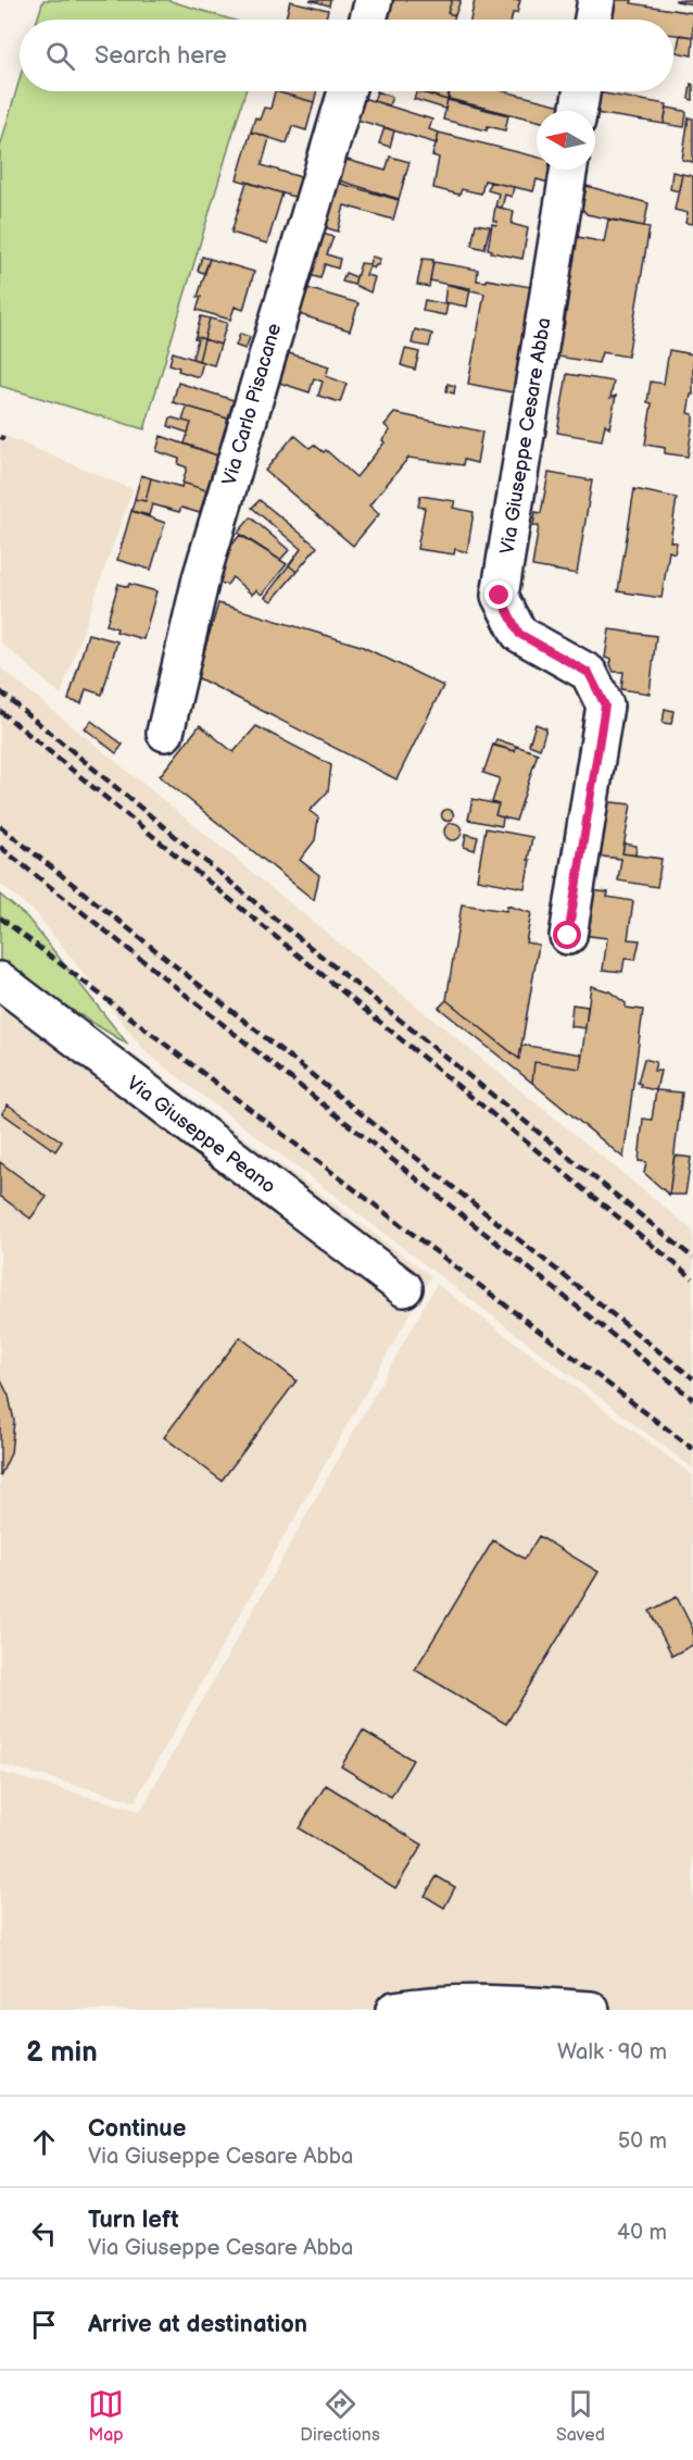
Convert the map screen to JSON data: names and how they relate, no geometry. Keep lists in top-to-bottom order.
{
  "streets": {
    "street": ["Via Carlo Pisacane", "Via Giuseppe Cesare Abba", "Via Giuseppe Peano"]
  },
  "north": "left",
  "page": {
    "search": "Search here",
    "heading": ["2 min", "Walk · 90 m"],
    "list": [
      ["Continue", "Via Giuseppe Cesare Abba", "50 m"],
      ["Turn left", "Via Giuseppe Cesare Abba", "40 m"],
      "Arrive at destination"
    ],
    "nav": ["Map", "Directions", "Saved"]
  }
}
